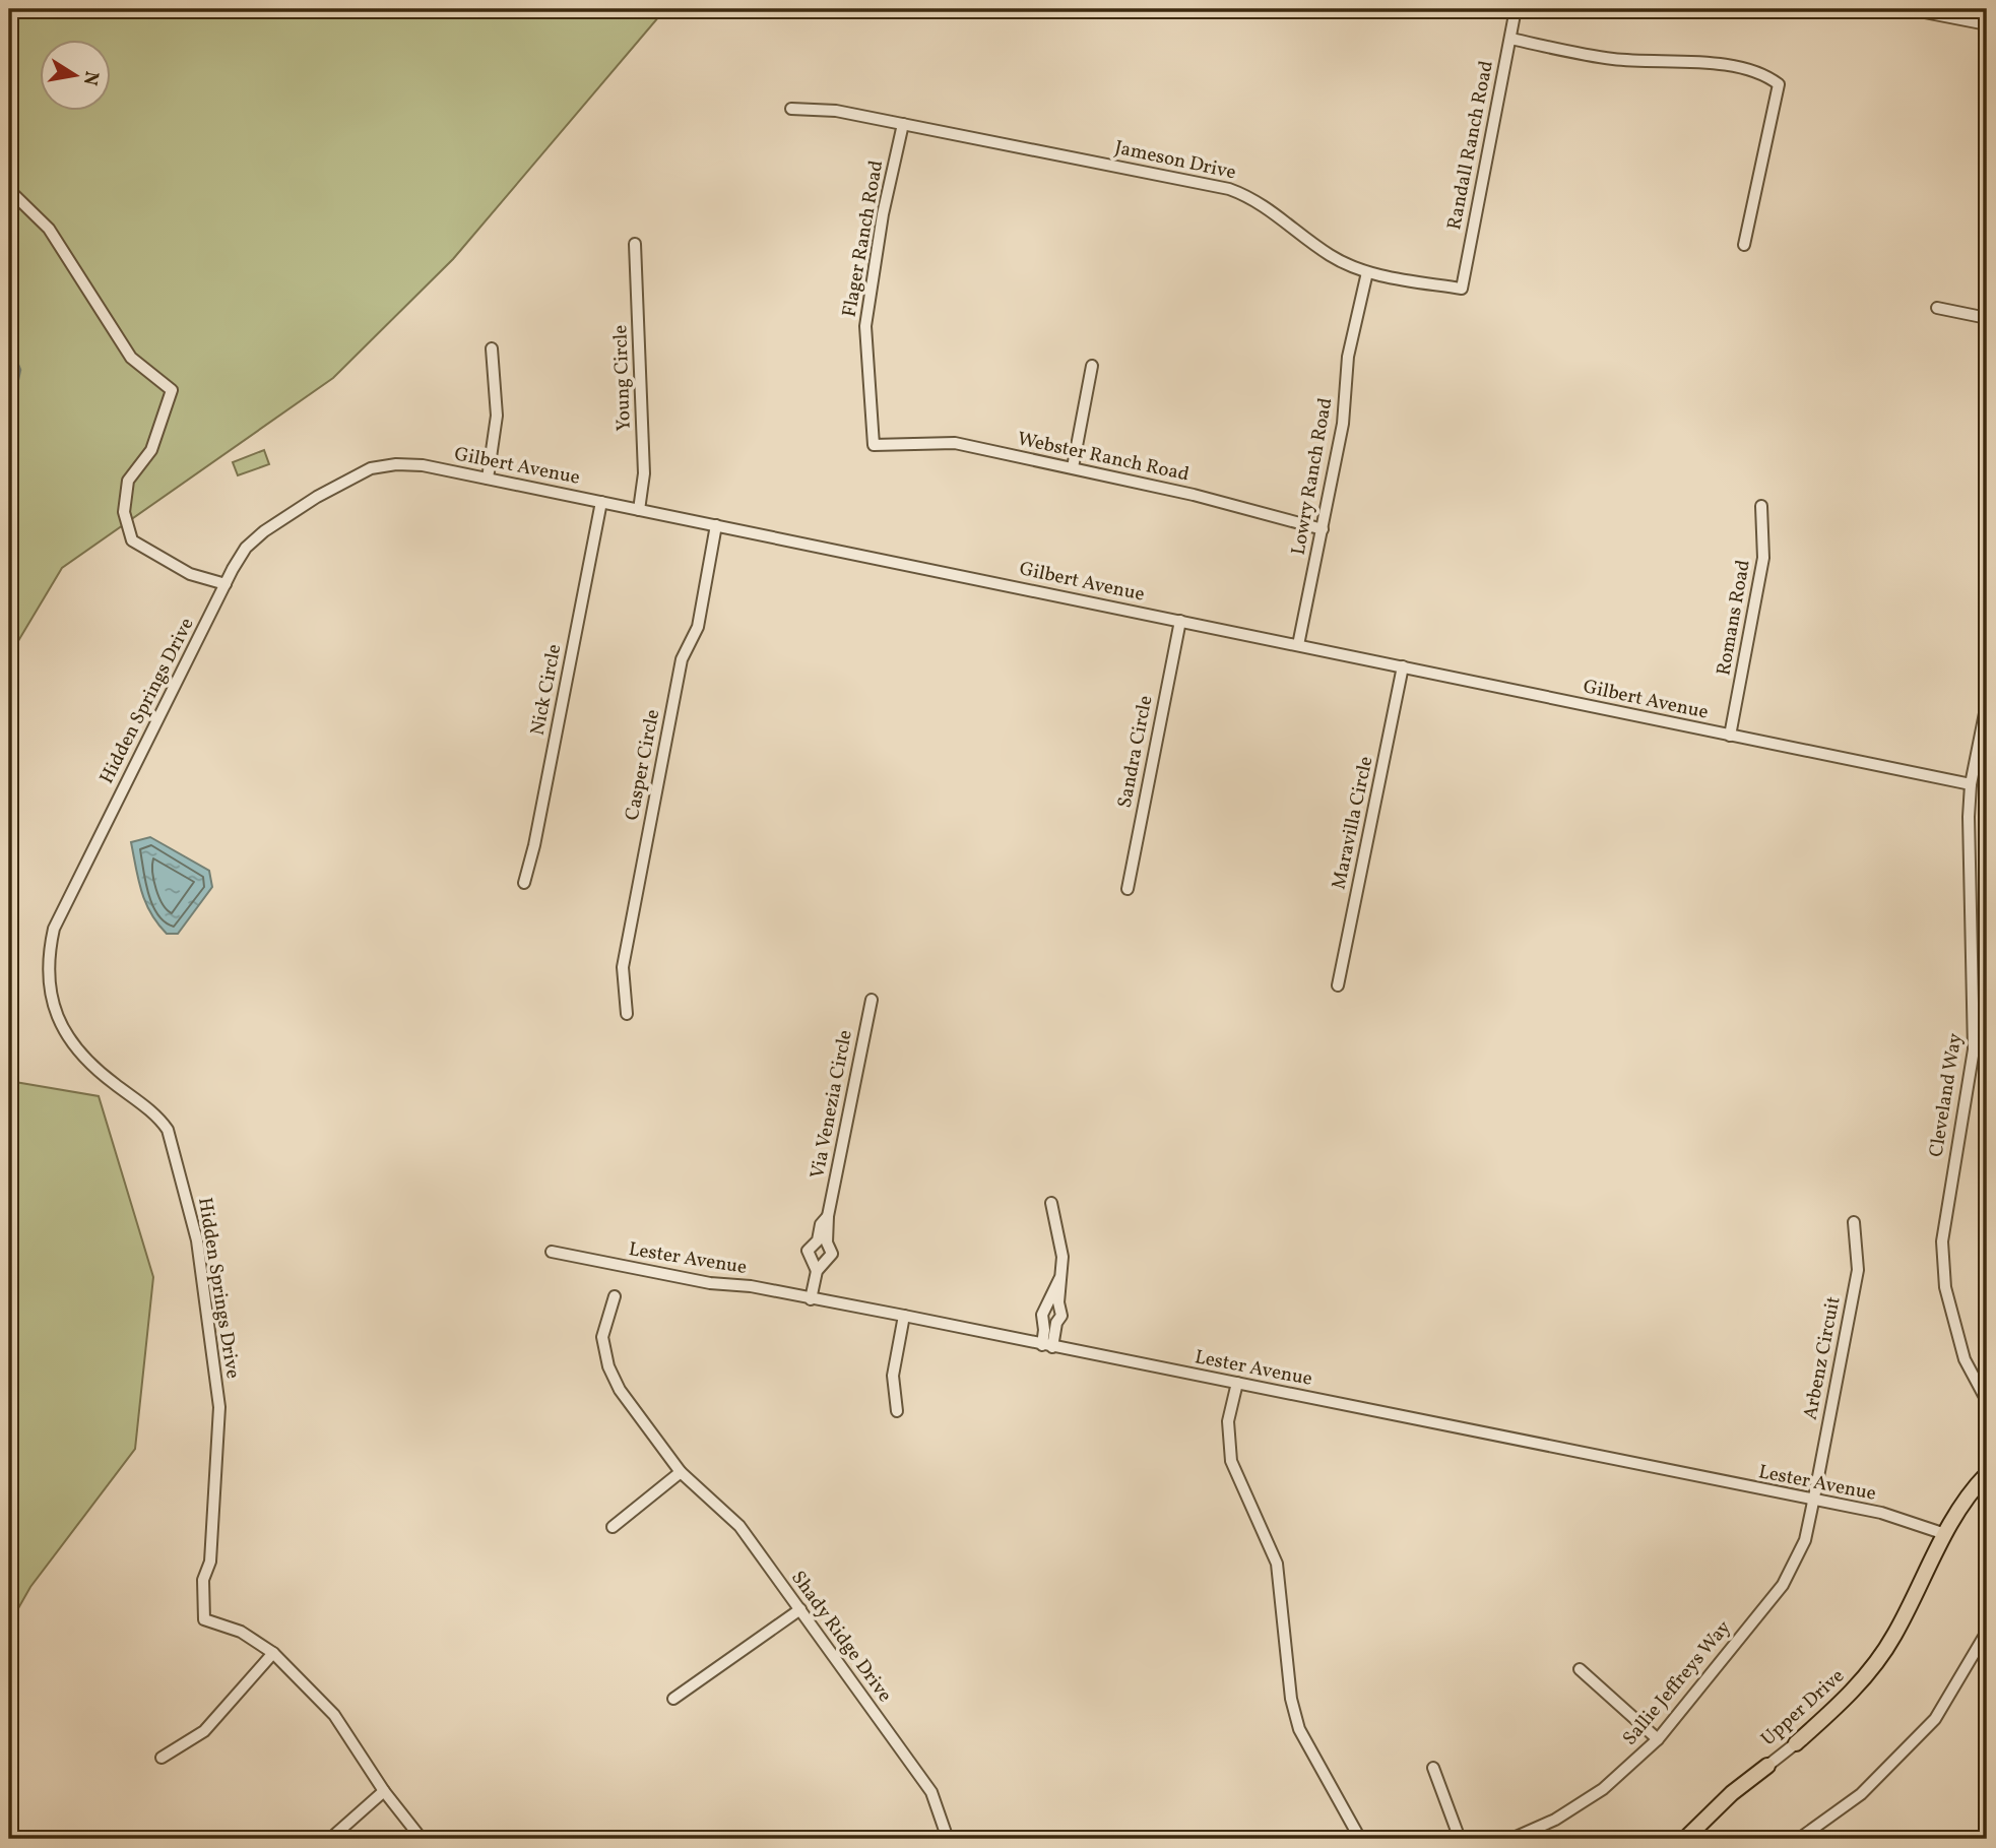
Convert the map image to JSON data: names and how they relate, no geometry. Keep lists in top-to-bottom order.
{
  "streets": {
    "main road": ["Upper Drive"],
    "street": [
      "Randall Ranch Road",
      "Jameson Drive",
      "Flager Ranch Road",
      "Young Circle",
      "Webster Ranch Road",
      "Gilbert Avenue",
      "Lowry Ranch Road",
      "Romans Road",
      "Nick Circle",
      "Hidden Springs Drive",
      "Sandra Circle",
      "Casper Circle",
      "Maravilla Circle",
      "Cleveland Way",
      "Via Venezia Circle",
      "Lester Avenue",
      "Arbenz Circuit",
      "Shady Ridge Drive",
      "Sallie Jeffreys Way"
    ]
  },
  "crossings": [
    ["Randall Ranch Road", "Jameson Drive"],
    ["Jameson Drive", "Flager Ranch Road"],
    ["Jameson Drive", "Lowry Ranch Road"],
    ["Flager Ranch Road", "Webster Ranch Road"],
    ["Young Circle", "Gilbert Avenue"],
    ["Webster Ranch Road", "Lowry Ranch Road"],
    ["Gilbert Avenue", "Lowry Ranch Road"],
    ["Gilbert Avenue", "Romans Road"],
    ["Gilbert Avenue", "Nick Circle"],
    ["Gilbert Avenue", "Hidden Springs Drive"],
    ["Gilbert Avenue", "Sandra Circle"],
    ["Gilbert Avenue", "Casper Circle"],
    ["Gilbert Avenue", "Maravilla Circle"],
    ["Gilbert Avenue", "Cleveland Way"],
    ["Via Venezia Circle", "Lester Avenue"],
    ["Lester Avenue", "Arbenz Circuit"],
    ["Lester Avenue", "Sallie Jeffreys Way"],
    ["Lester Avenue", "Upper Drive"],
    ["Arbenz Circuit", "Sallie Jeffreys Way"]
  ],
  "north": "right"
}
